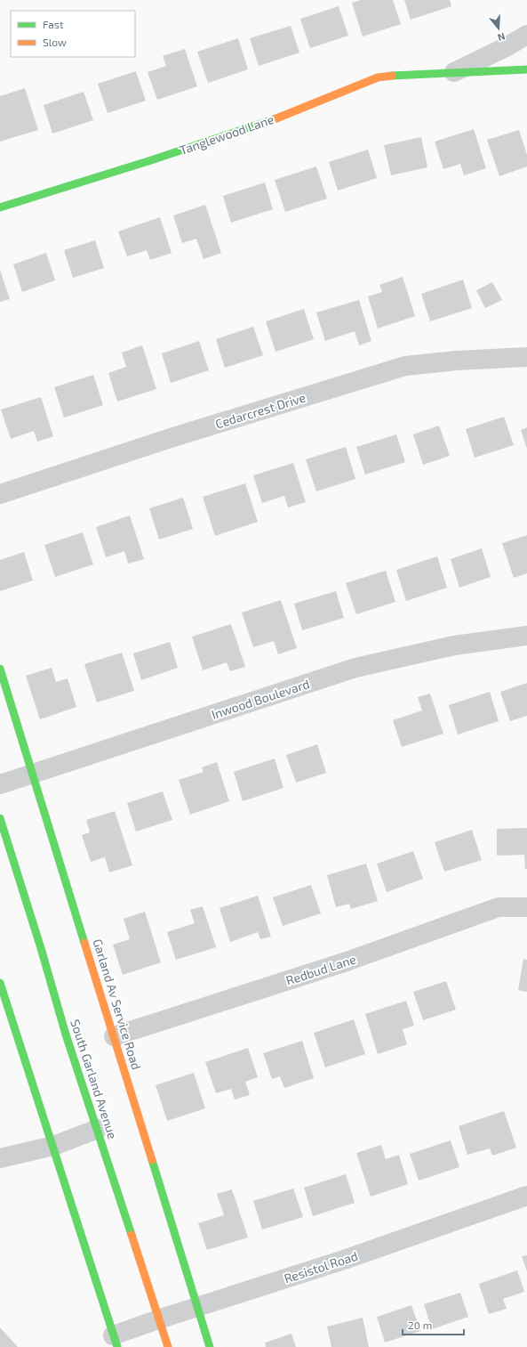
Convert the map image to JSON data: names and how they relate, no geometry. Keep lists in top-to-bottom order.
{
  "streets": {
    "street": [
      "Tanglewood Lane",
      "Cedarcrest Drive",
      "Inwood Boulevard",
      "Redbud Lane",
      "Garland Av Service Road",
      "South Garland Avenue",
      "Resistol Road"
    ]
  },
  "crossings": [
    ["Inwood Boulevard", "Garland Av Service Road"],
    ["Redbud Lane", "Garland Av Service Road"],
    ["Garland Av Service Road", "Resistol Road"],
    ["South Garland Avenue", "Resistol Road"]
  ],
  "legend": ["Fast", "Slow"],
  "scale_bar": "20 m",
  "north": "bottom"
}
